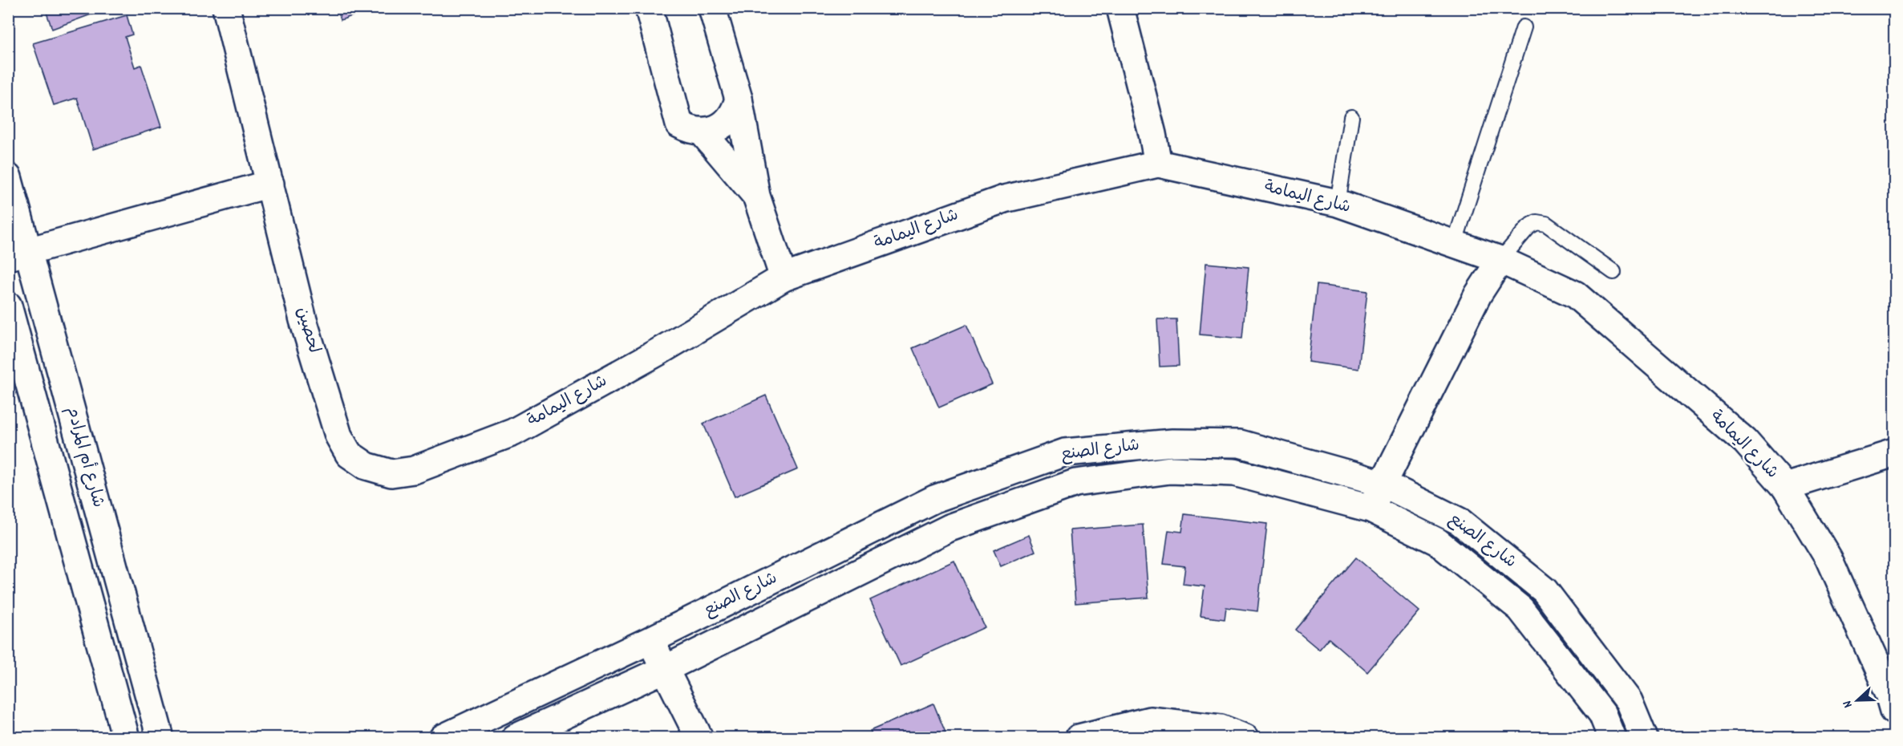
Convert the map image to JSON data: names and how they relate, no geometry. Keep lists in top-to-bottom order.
{
  "streets": {
    "street": [
      "شارع اليمامة",
      "لحصين",
      "شارع الصنع",
      "شارع أم المرادم"
    ]
  },
  "crossings": [
    ["شارع اليمامة", "لحصين"]
  ],
  "north": "left"
}
